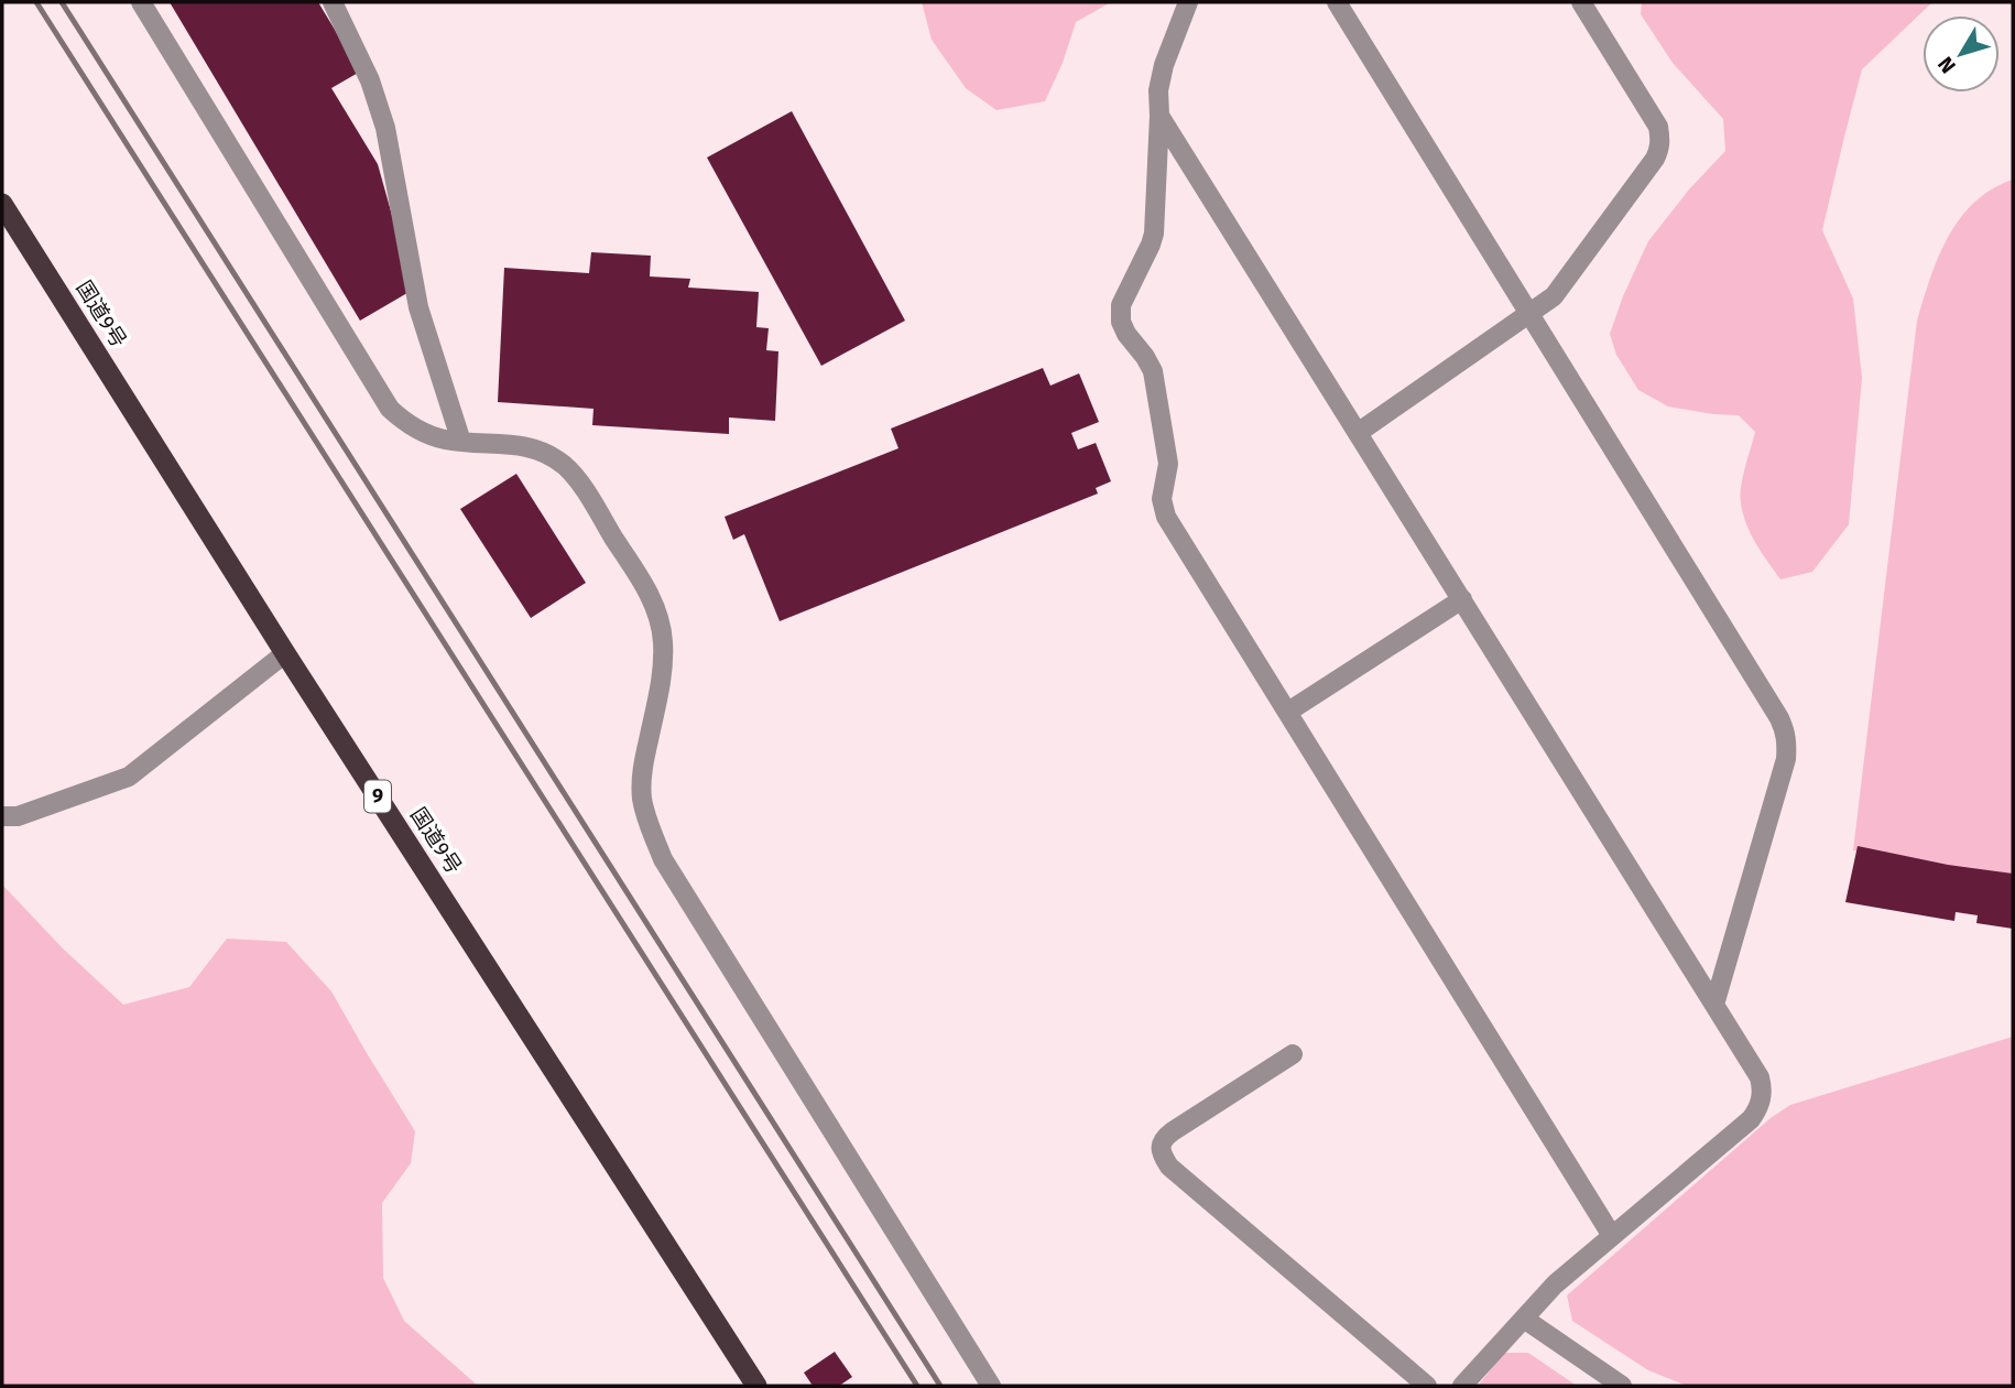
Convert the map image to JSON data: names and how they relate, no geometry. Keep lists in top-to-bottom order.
{
  "streets": {
    "highway": ["国道9号", "9"]
  },
  "north": "bottom left"
}
